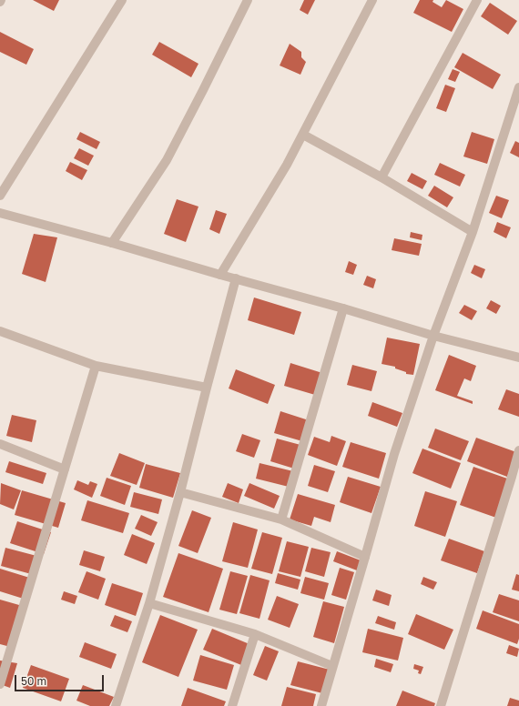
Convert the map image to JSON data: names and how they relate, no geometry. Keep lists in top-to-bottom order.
{
  "scale_bar": "50 m"
}
